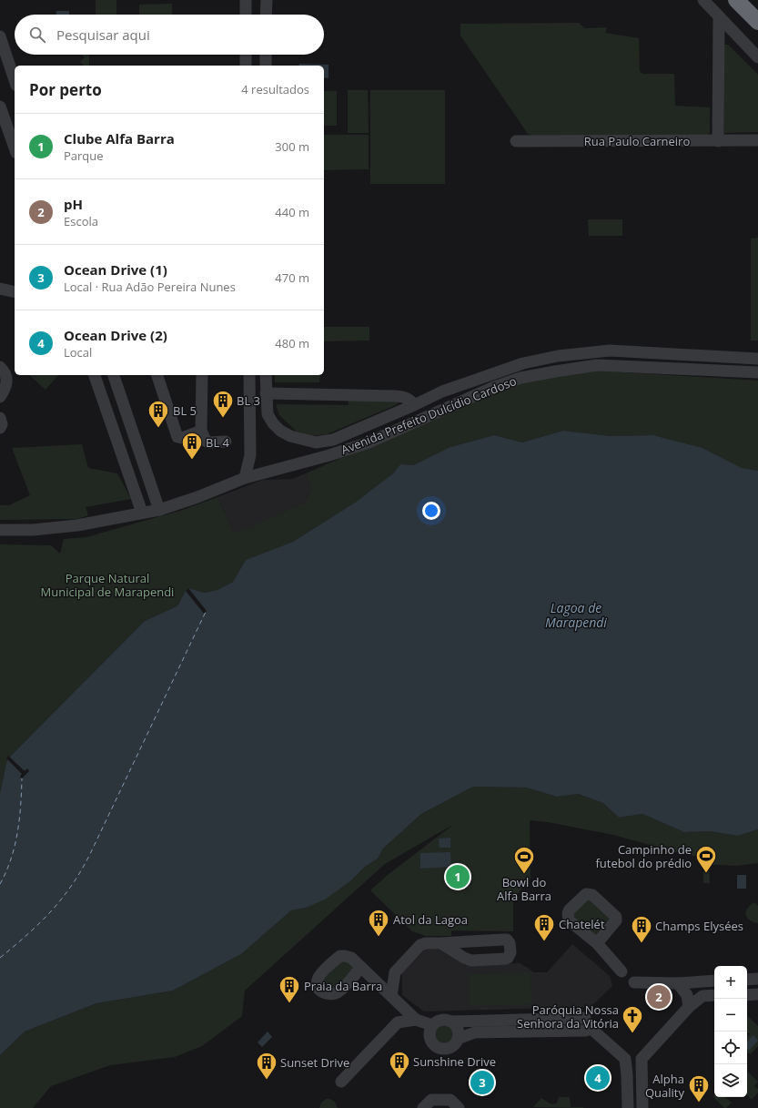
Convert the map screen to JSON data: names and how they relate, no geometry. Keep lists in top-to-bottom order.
{
  "streets": {
    "street": ["Rua Paulo Carneiro", "Avenida Prefeito Dulcídio Cardoso"]
  },
  "water": ["Lagoa de Marapendi"],
  "parks": ["Parque Natural Municipal de Marapendi"],
  "places": {
    "building": [
      "BL 3",
      "BL 5",
      "BL 4",
      "Atol da Lagoa",
      "Chatelét",
      "Champs Elysées",
      "Praia da Barra",
      "Sunshine Drive",
      "Sunset Drive",
      "Alpha Quality"
    ],
    "sports": ["Campinho de futebol do prédio", "Bowl do Alfa Barra"],
    "church": ["Paróquia Nossa Senhora da Vitória"]
  },
  "page": {
    "search": "Pesquisar aqui",
    "heading": ["Por perto", "4 resultados"],
    "list": [
      {
        "mark": "1",
        "name": "Clube Alfa Barra",
        "note": "Parque",
        "value": "300 m"
      },
      {
        "mark": "2",
        "name": "pH",
        "note": "Escola",
        "value": "440 m"
      },
      {
        "mark": "3",
        "name": "Ocean Drive (1)",
        "note": "Local · Rua Adão Pereira Nunes",
        "value": "470 m"
      },
      {
        "mark": "4",
        "name": "Ocean Drive (2)",
        "note": "Local",
        "value": "480 m"
      }
    ],
    "pins": [
      "1",
      "2",
      "4",
      "3"
    ],
    "map_buttons": ["+", "−"]
  }
}
